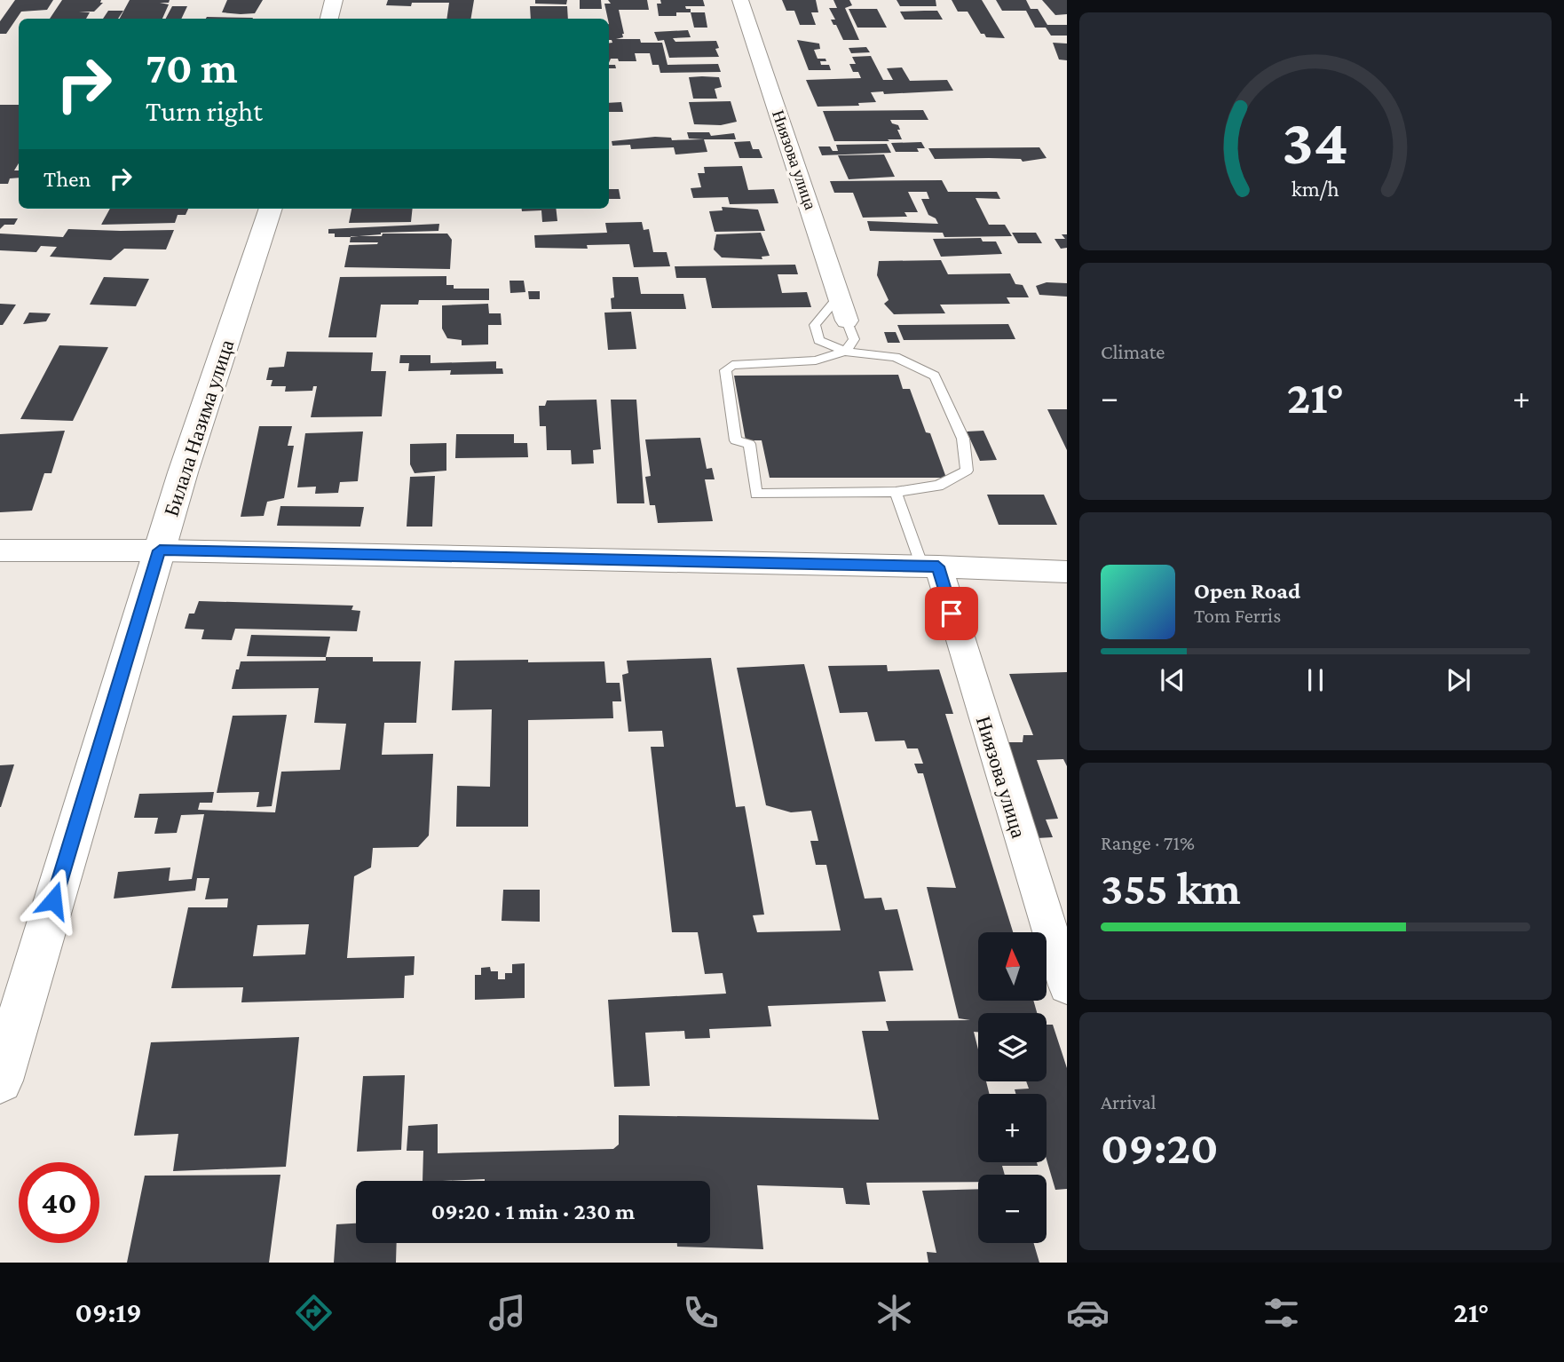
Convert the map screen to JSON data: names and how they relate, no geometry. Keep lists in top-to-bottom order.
{
  "streets": {
    "street": ["Ниязова улица", "Билала Назима улица"]
  },
  "north": "top",
  "page": {
    "turn": ["70 m", "Turn right"],
    "then": "Then",
    "tile": [
      "Climate",
      ["Range · 71%", "355 km"],
      ["Arrival", "09:20"]
    ],
    "heat": ["−", "21°", "+"],
    "song": ["Open Road", "Tom Ferris"],
    "map_buttons": ["+", "−"],
    "limit": "40",
    "trip": "09:20 · 1 min · 230 m",
    "tabs": ["09:19", "21°"],
    "gauge": ["34", "km/h"]
  }
}
